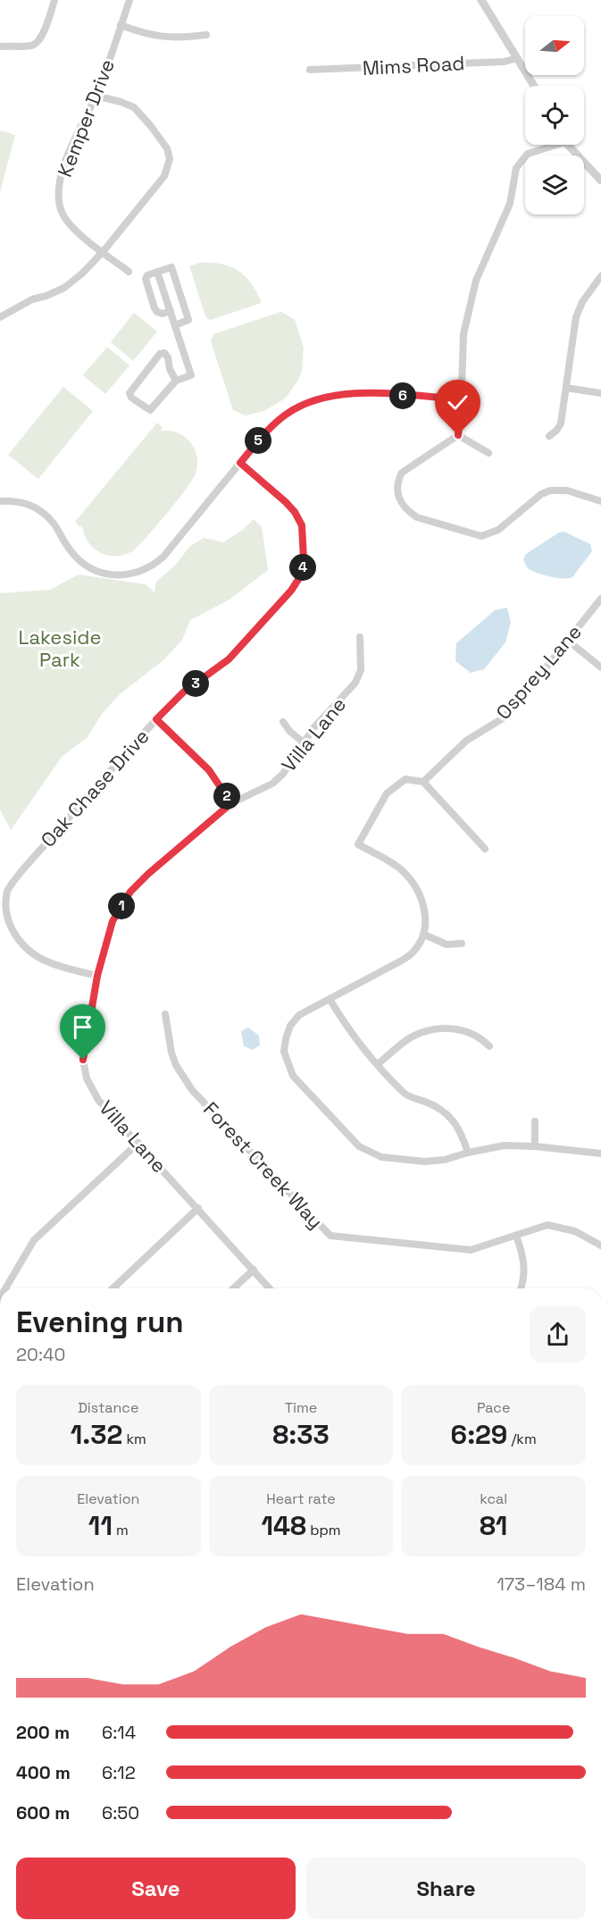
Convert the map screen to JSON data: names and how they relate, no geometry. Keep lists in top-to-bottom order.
{
  "streets": {
    "street": [
      "Mims Road",
      "Kemper Drive",
      "Osprey Lane",
      "Villa Lane",
      "Oak Chase Drive",
      "Forest Creek Way"
    ]
  },
  "crossings": [
    ["Villa Lane", "Oak Chase Drive"]
  ],
  "parks": ["Lakeside Park"],
  "north": "right",
  "page": {
    "pins": [
      "6",
      "5",
      "4",
      "3",
      "2",
      "1"
    ],
    "heading": ["Evening run", "20:40"],
    "stats": [
      ["Distance", "1.32 km"],
      ["Time", "8:33"],
      ["Pace", "6:29 /km"],
      ["Elevation", "11 m"],
      ["Heart rate", "148 bpm"],
      ["kcal", "81"]
    ],
    "chart": ["Elevation", "173–184 m"],
    "list": [
      {
        "name": "200 m",
        "note": "6:14"
      },
      {
        "name": "400 m",
        "note": "6:12"
      },
      {
        "name": "600 m",
        "note": "6:50"
      }
    ],
    "buttons": ["Save", "Share"]
  }
}
